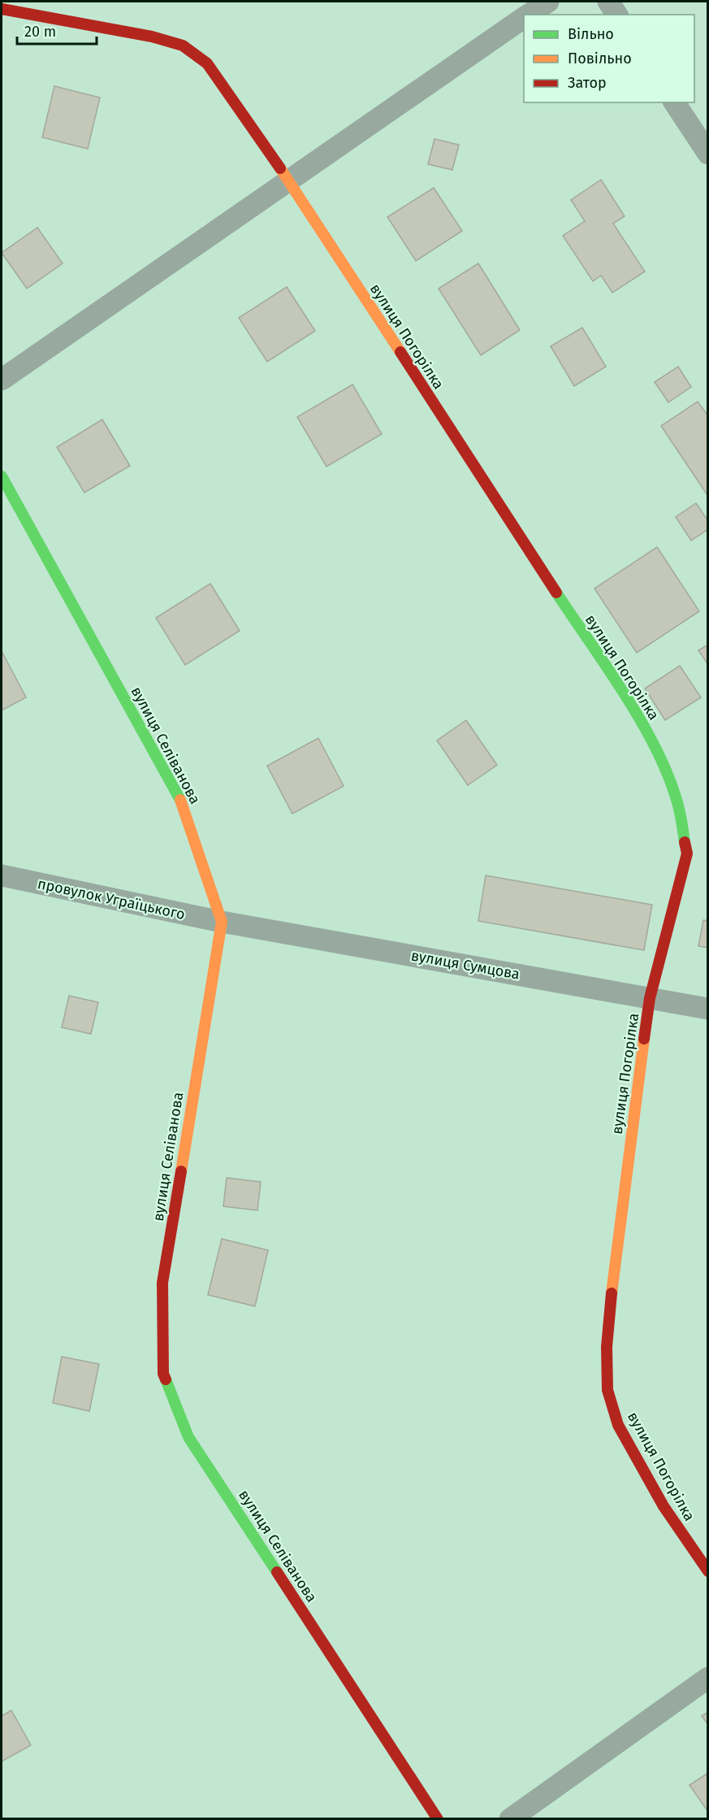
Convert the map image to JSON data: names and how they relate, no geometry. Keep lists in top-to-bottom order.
{
  "streets": {
    "street": [
      "вулиця Погорілка",
      "вулиця Селіванова",
      "провулок Уграїцького",
      "вулиця Сумцова"
    ]
  },
  "crossings": [
    ["вулиця Погорілка", "вулиця Сумцова"],
    ["вулиця Селіванова", "провулок Уграїцького"],
    ["вулиця Селіванова", "вулиця Сумцова"],
    ["провулок Уграїцького", "вулиця Сумцова"]
  ],
  "legend": ["Вільно", "Повільно", "Затор"],
  "scale_bar": "20 m"
}
